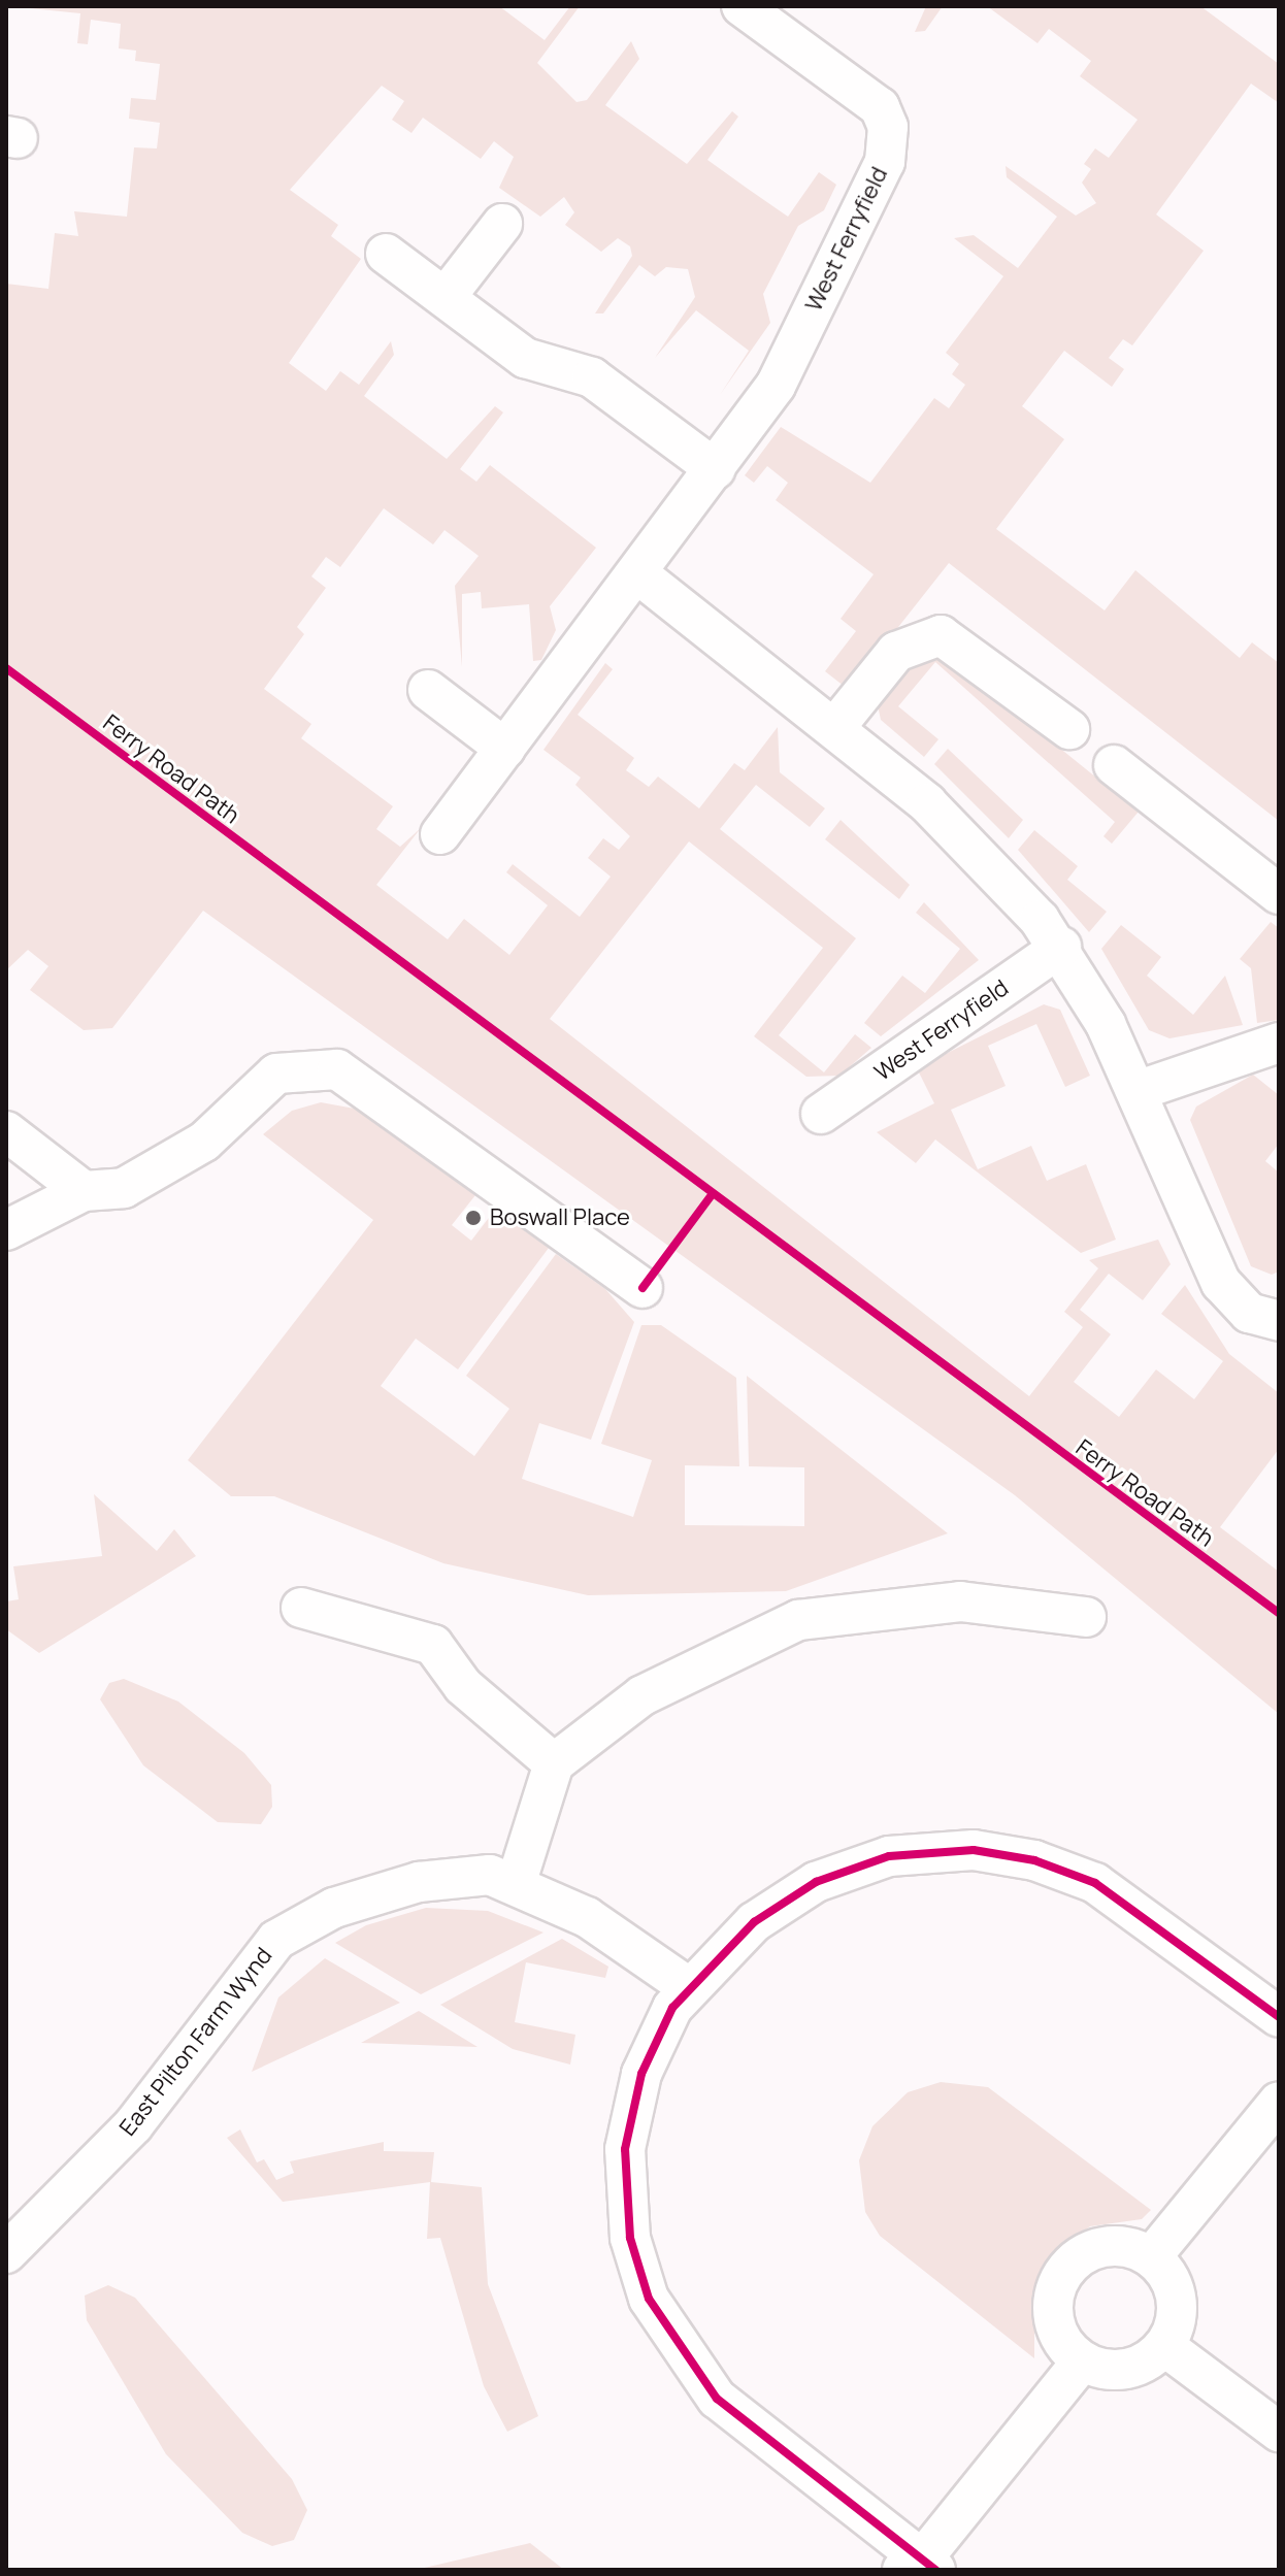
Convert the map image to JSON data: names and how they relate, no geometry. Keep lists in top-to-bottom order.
{
  "streets": {
    "street": ["West Ferryfield", "East Pilton Farm Wynd"],
    "cycle path": ["Ferry Road Path"]
  },
  "places": ["Boswall Place"]
}
